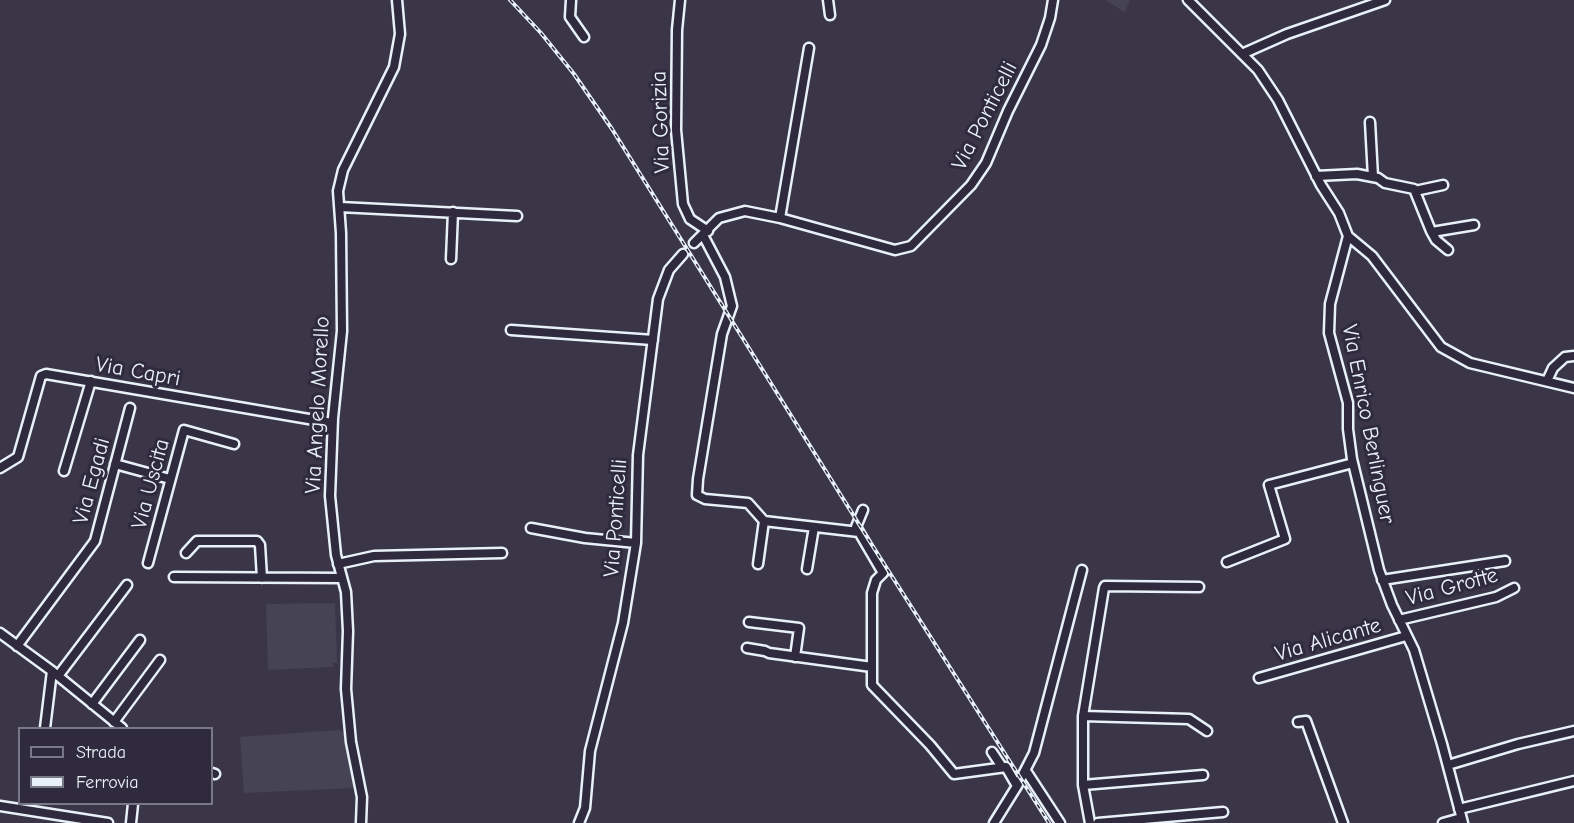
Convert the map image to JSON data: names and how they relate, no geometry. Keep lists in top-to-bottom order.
{
  "streets": {
    "street": [
      "Via Ponticelli",
      "Via Gorizia",
      "Via Capri",
      "Via Angelo Morello",
      "Via Enrico Berlinguer",
      "Via Egadi",
      "Via Uscita",
      "Via Grotte",
      "Via Alicante"
    ]
  },
  "crossings": [
    ["Via Ponticelli", "Via Gorizia"],
    ["Via Capri", "Via Angelo Morello"],
    ["Via Enrico Berlinguer", "Via Grotte"],
    ["Via Enrico Berlinguer", "Via Alicante"]
  ],
  "legend": ["Strada", "Ferrovia"]
}
